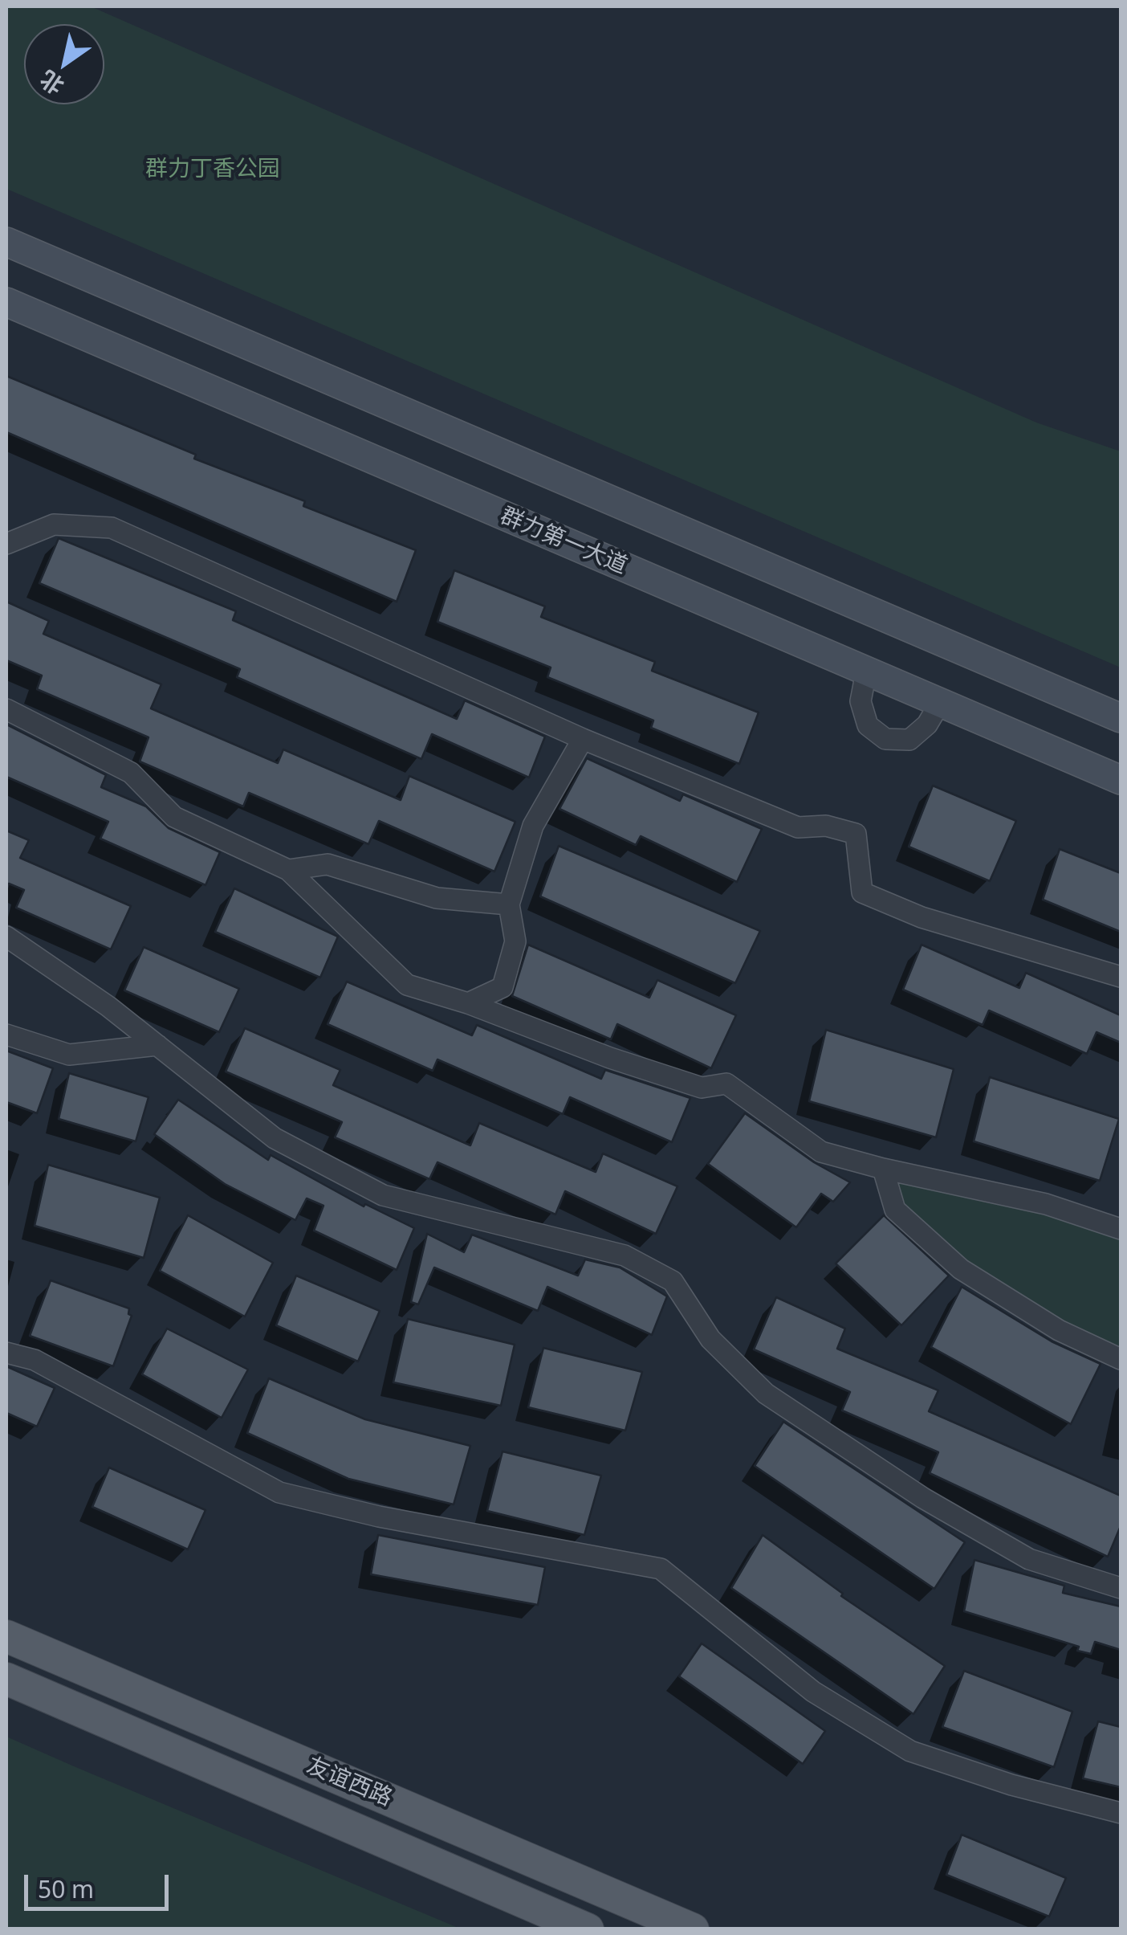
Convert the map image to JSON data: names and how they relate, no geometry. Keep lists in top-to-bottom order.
{
  "streets": {
    "main road": ["群力第一大道", "友谊西路"]
  },
  "parks": ["群力丁香公园"],
  "scale_bar": "50 m",
  "north": "bottom left"
}
